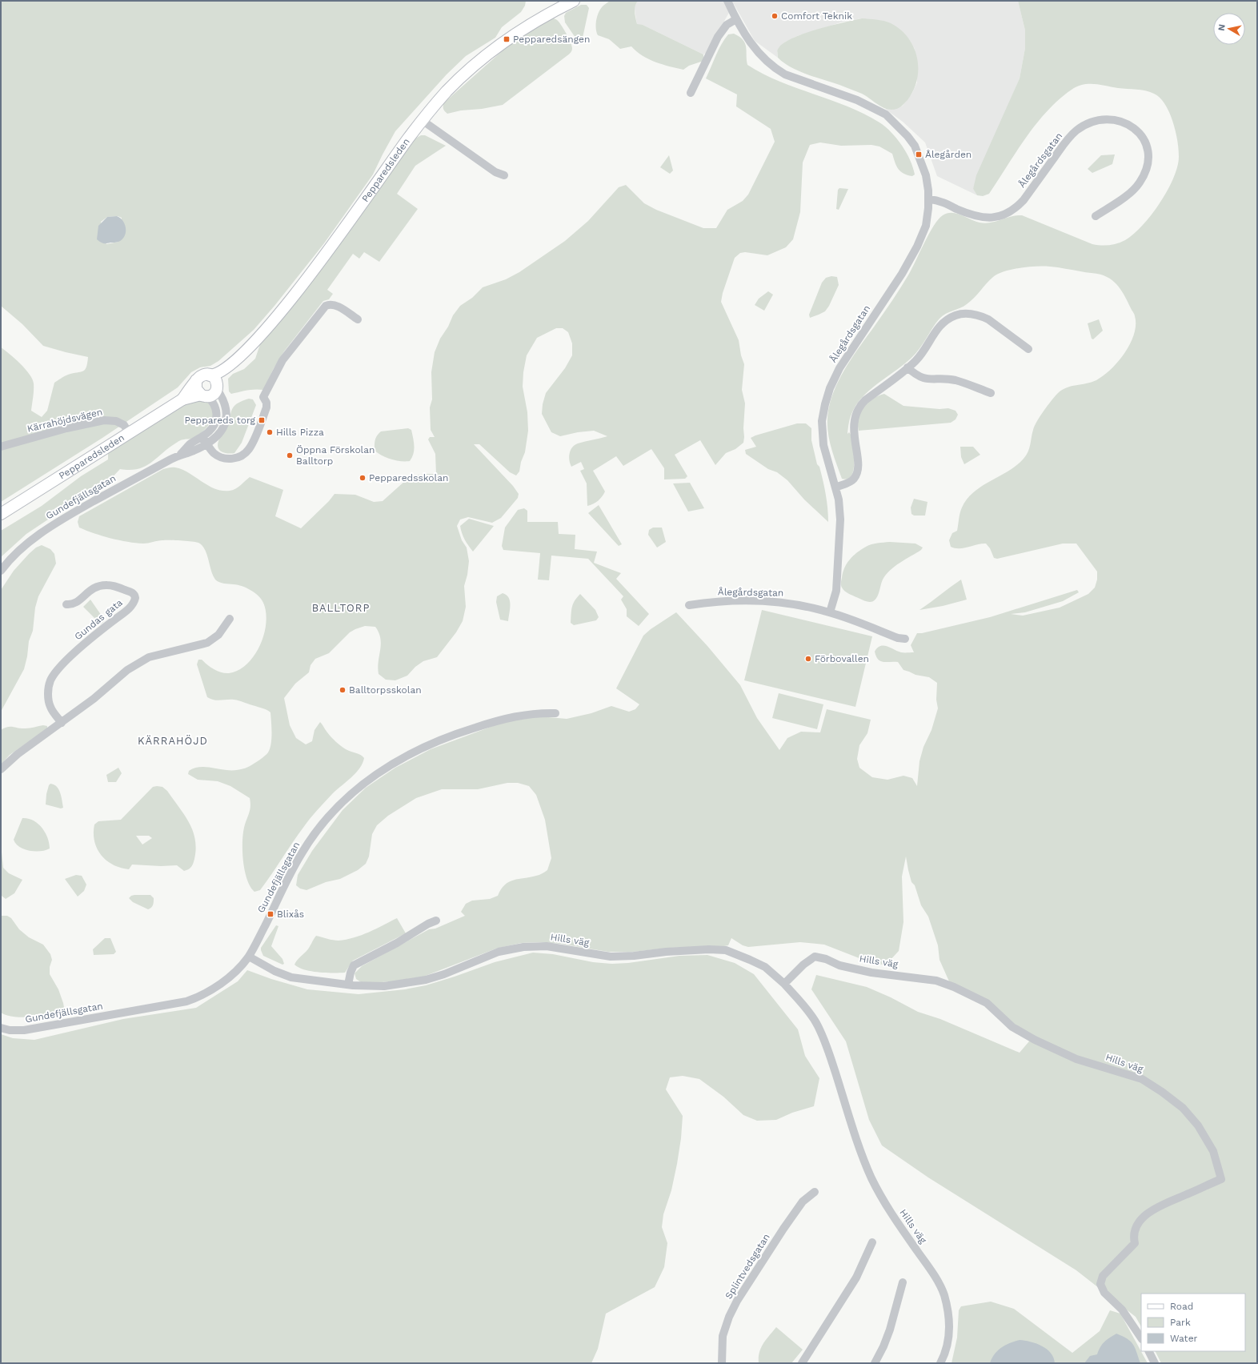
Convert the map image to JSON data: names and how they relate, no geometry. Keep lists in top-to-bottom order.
{
  "streets": {
    "street": [
      "Ålegårdsgatan",
      "Pepparedsleden",
      "Kärrahöjdsvägen",
      "Gundefjällsgatan",
      "Gundas gata",
      "Hills väg",
      "Splintvedsgatan"
    ]
  },
  "crossings": [
    ["Pepparedsleden", "Kärrahöjdsvägen"],
    ["Pepparedsleden", "Gundefjällsgatan"]
  ],
  "districts": ["BALLTORP", "KÄRRAHÖJD"],
  "places": {
    "other": [
      "Comfort Teknik",
      "Hills Pizza",
      "Öppna Förskolan Balltorp",
      "Pepparedsskolan",
      "Förbovallen",
      "Balltorpsskolan"
    ],
    "transit": [
      "Pepparedsängen",
      "Ålegården",
      "Peppareds torg",
      "Blixås"
    ]
  },
  "legend": ["Road", "Park", "Water"],
  "north": "left"
}
